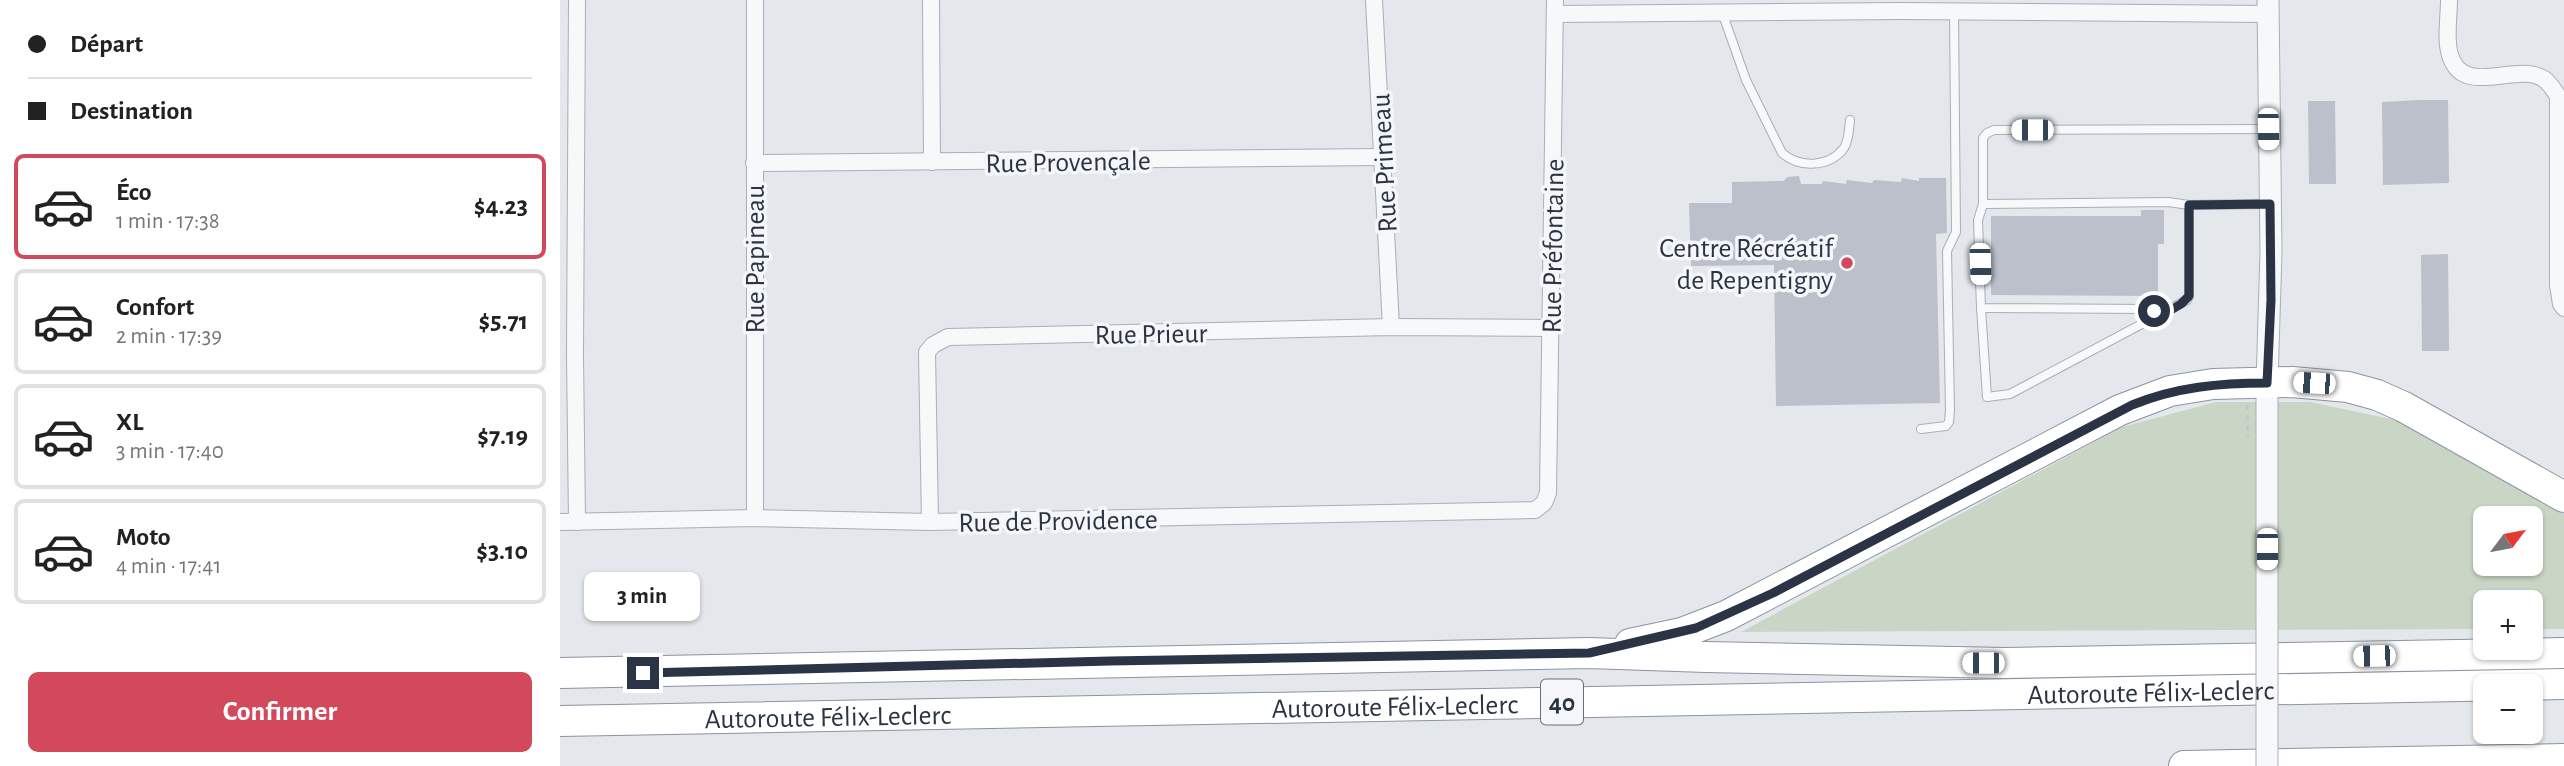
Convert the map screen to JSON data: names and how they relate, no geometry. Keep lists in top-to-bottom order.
{
  "streets": {
    "highway": ["Autoroute Félix-Leclerc", "40"],
    "street": [
      "Rue Provençale",
      "Rue Primeau",
      "Rue Préfontaine",
      "Rue Papineau",
      "Rue Prieur",
      "Rue de Providence"
    ]
  },
  "crossings": [
    ["Rue Provençale", "Rue Primeau"],
    ["Rue Provençale", "Rue Papineau"],
    ["Rue Primeau", "Rue Prieur"],
    ["Rue Préfontaine", "Rue Prieur"],
    ["Rue Préfontaine", "Rue de Providence"],
    ["Rue Papineau", "Rue de Providence"],
    ["Rue Prieur", "Rue de Providence"]
  ],
  "places": ["Centre Récréatif de Repentigny"],
  "north": "top right",
  "page": {
    "banner": ["Départ", "Destination"],
    "list": [
      {
        "name": "Éco",
        "note": "1 min · 17:38",
        "value": "$4.23"
      },
      {
        "name": "Confort",
        "note": "2 min · 17:39",
        "value": "$5.71"
      },
      {
        "name": "XL",
        "note": "3 min · 17:40",
        "value": "$7.19"
      },
      {
        "name": "Moto",
        "note": "4 min · 17:41",
        "value": "$3.10"
      }
    ],
    "map_buttons": ["+", "−"],
    "bubble": "3 min",
    "buttons": "Confirmer"
  }
}
